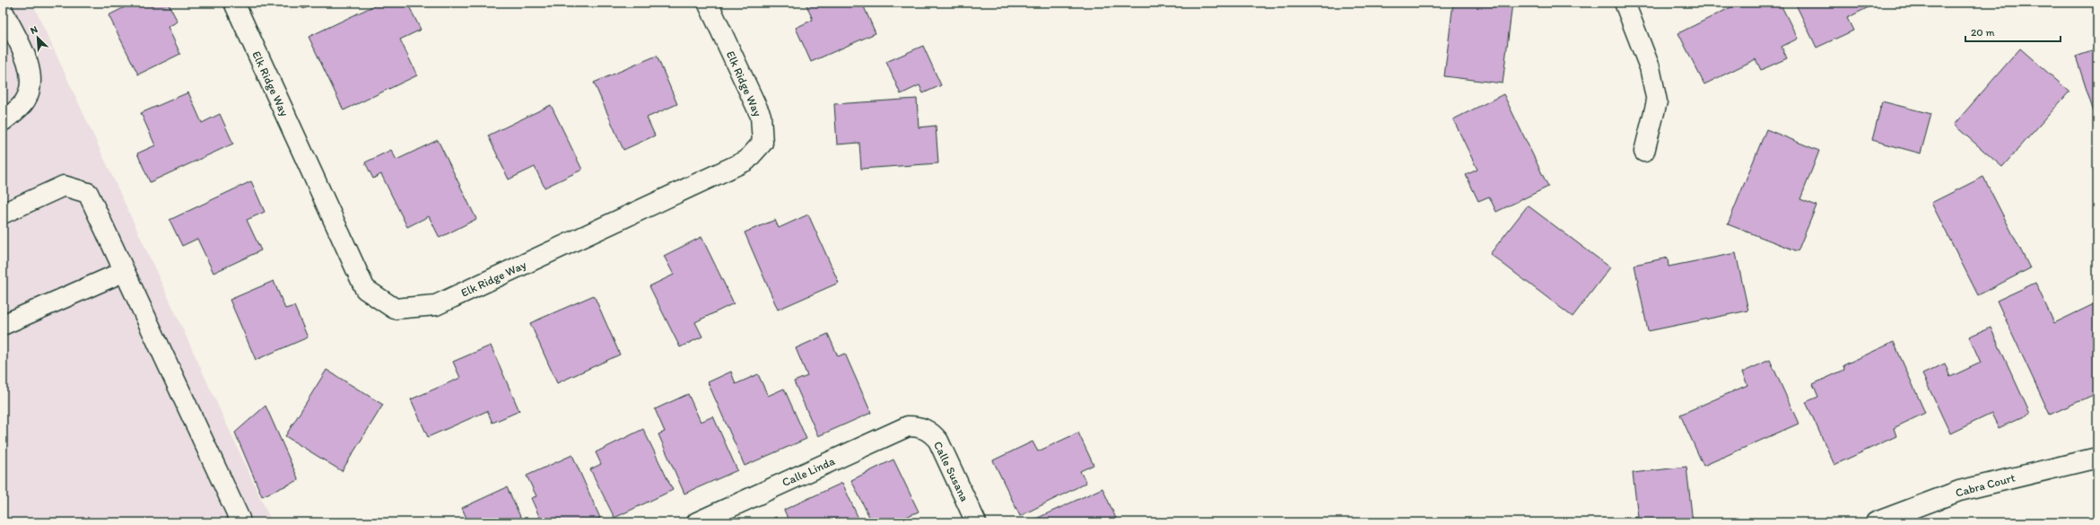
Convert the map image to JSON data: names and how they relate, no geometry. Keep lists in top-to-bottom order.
{
  "streets": {
    "street": [
      "Elk Ridge Way",
      "Calle Linda",
      "Calle Susana",
      "Cabra Court"
    ]
  },
  "crossings": [
    ["Calle Linda", "Calle Susana"]
  ],
  "scale_bar": "20 m",
  "north": "top left"
}
